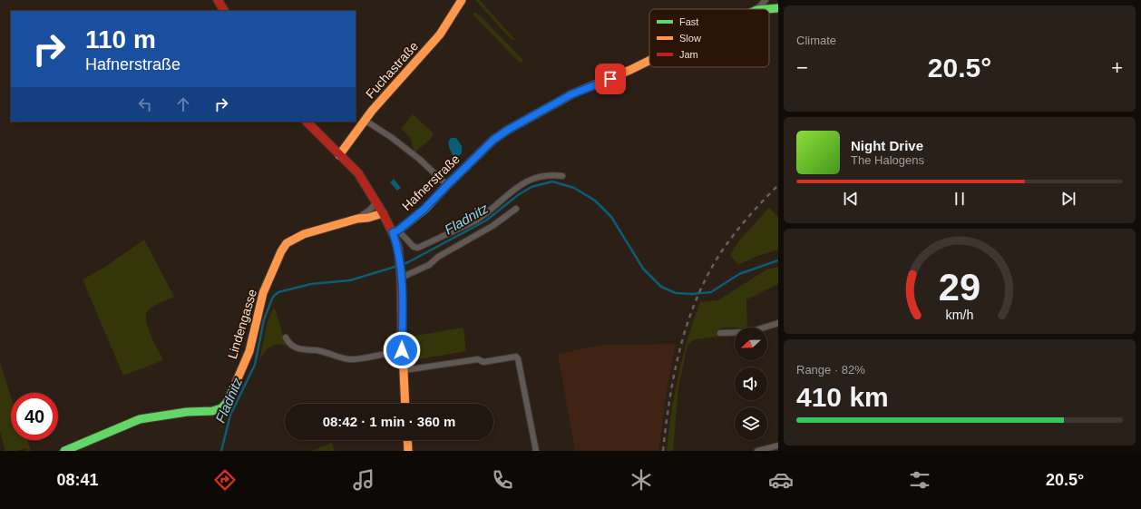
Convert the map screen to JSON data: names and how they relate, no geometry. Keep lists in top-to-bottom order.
{
  "streets": {
    "street": ["Fuchastraße", "Hafnerstraße", "Lindengasse"]
  },
  "water": ["Fladnitz"],
  "legend": ["Fast", "Slow", "Jam"],
  "north": "left",
  "page": {
    "tile": [
      "Climate",
      ["Range · 82%", "410 km"]
    ],
    "turn": ["110 m", "Hafnerstraße"],
    "heat": ["−", "20.5°", "+"],
    "song": ["Night Drive", "The Halogens"],
    "limit": "40",
    "trip": "08:42 · 1 min · 360 m",
    "tabs": ["08:41", "20.5°"],
    "gauge": ["29", "km/h"]
  }
}
